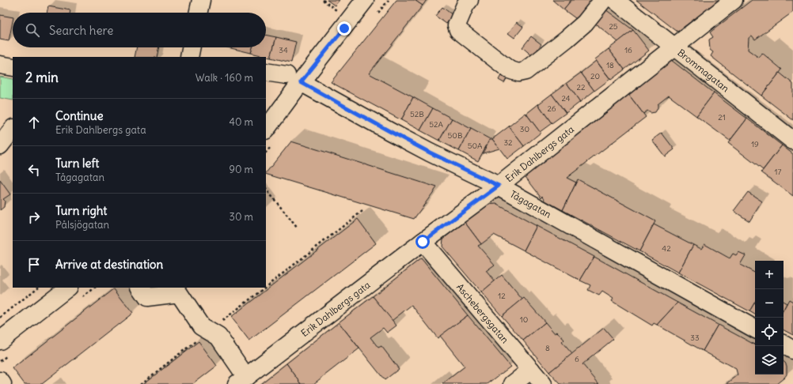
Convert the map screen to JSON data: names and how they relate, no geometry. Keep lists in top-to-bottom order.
{
  "streets": {
    "street": [
      "Brommagatan",
      "Erik Dahlbergs gata",
      "Tågagatan",
      "Aschebergsgatan"
    ]
  },
  "crossings": [
    ["Brommagatan", "Erik Dahlbergs gata"],
    ["Erik Dahlbergs gata", "Tågagatan"],
    ["Erik Dahlbergs gata", "Aschebergsgatan"]
  ],
  "house_numbers": [
    "25",
    "34",
    "16",
    "18",
    "20",
    "22",
    "24",
    "26",
    "52B",
    "21",
    "52A",
    "30",
    "50B",
    "32",
    "19",
    "50A",
    "17",
    "42",
    "12",
    "10",
    "33",
    "8",
    "6"
  ],
  "page": {
    "search": "Search here",
    "heading": ["2 min", "Walk · 160 m"],
    "list": [
      ["Continue", "Erik Dahlbergs gata", "40 m"],
      ["Turn left", "Tågagatan", "90 m"],
      ["Turn right", "Pålsjögatan", "30 m"],
      "Arrive at destination"
    ],
    "map_buttons": ["+", "−"]
  }
}
